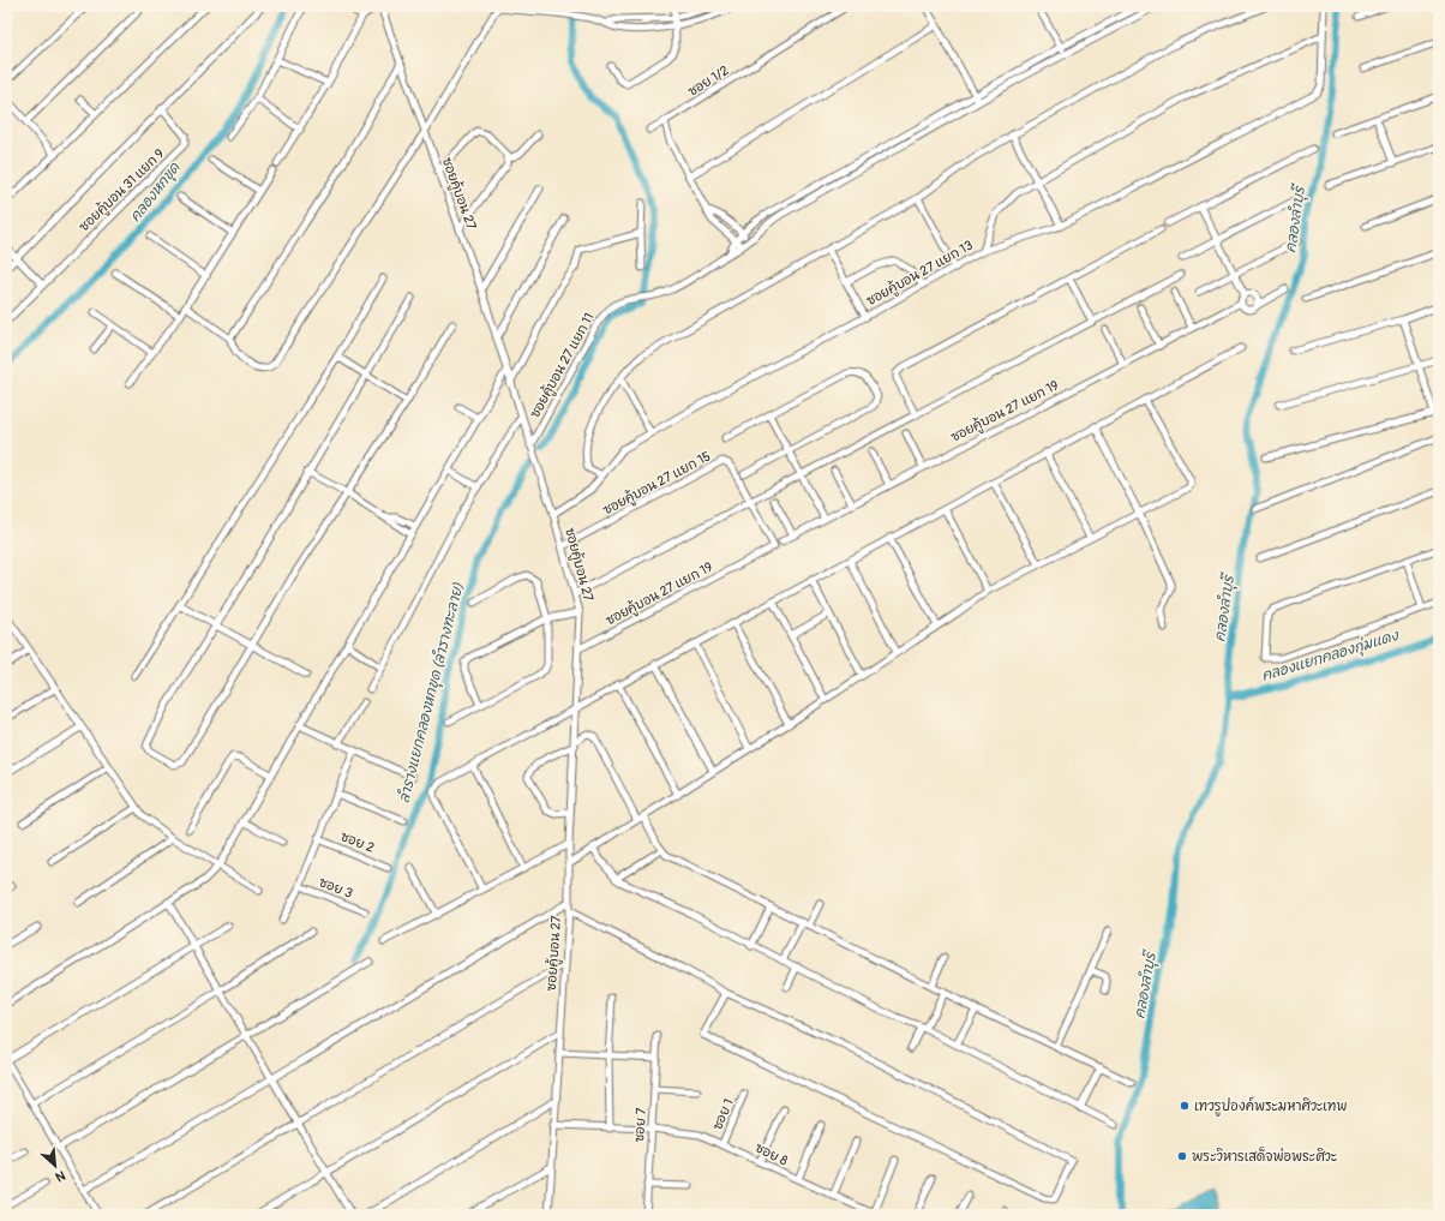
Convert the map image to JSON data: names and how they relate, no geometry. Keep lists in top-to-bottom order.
{
  "streets": {
    "street": [
      "ซอย 1/2",
      "ซอยคู้บอน 31 แยก 9",
      "ซอยคู้บอน 27",
      "ซอยคู้บอน 27 แยก 13",
      "ซอยคู้บอน 27 แยก 11",
      "ซอยคู้บอน 27 แยก 19",
      "ซอยคู้บอน 27 แยก 15",
      "ซอย 2",
      "ซอย 3",
      "ซอย 1",
      "ซอย 7",
      "ซอย 8"
    ]
  },
  "crossings": [
    ["ซอยคู้บอน 27", "ซอยคู้บอน 27 แยก 13"],
    ["ซอยคู้บอน 27", "ซอยคู้บอน 27 แยก 11"],
    ["ซอยคู้บอน 27", "ซอยคู้บอน 27 แยก 19"],
    ["ซอยคู้บอน 27", "ซอยคู้บอน 27 แยก 15"],
    ["ซอยคู้บอน 27", "ซอย 8"],
    ["ซอยคู้บอน 27 แยก 19", "ซอยคู้บอน 27 แยก 15"],
    ["ซอย 1", "ซอย 8"],
    ["ซอย 7", "ซอย 8"]
  ],
  "water": [
    "คลองหกขุด",
    "คลองลำบุรี",
    "คลองแยกคลองกุ่มแดง",
    "ลำรางแยกคลองหกขุด (ลำรางทะลาย)"
  ],
  "places": ["เทวรูปองค์พระมหาศิวะเทพ", "พระวิหารเสด็จพ่อพระศิวะ"],
  "north": "bottom right"
}
